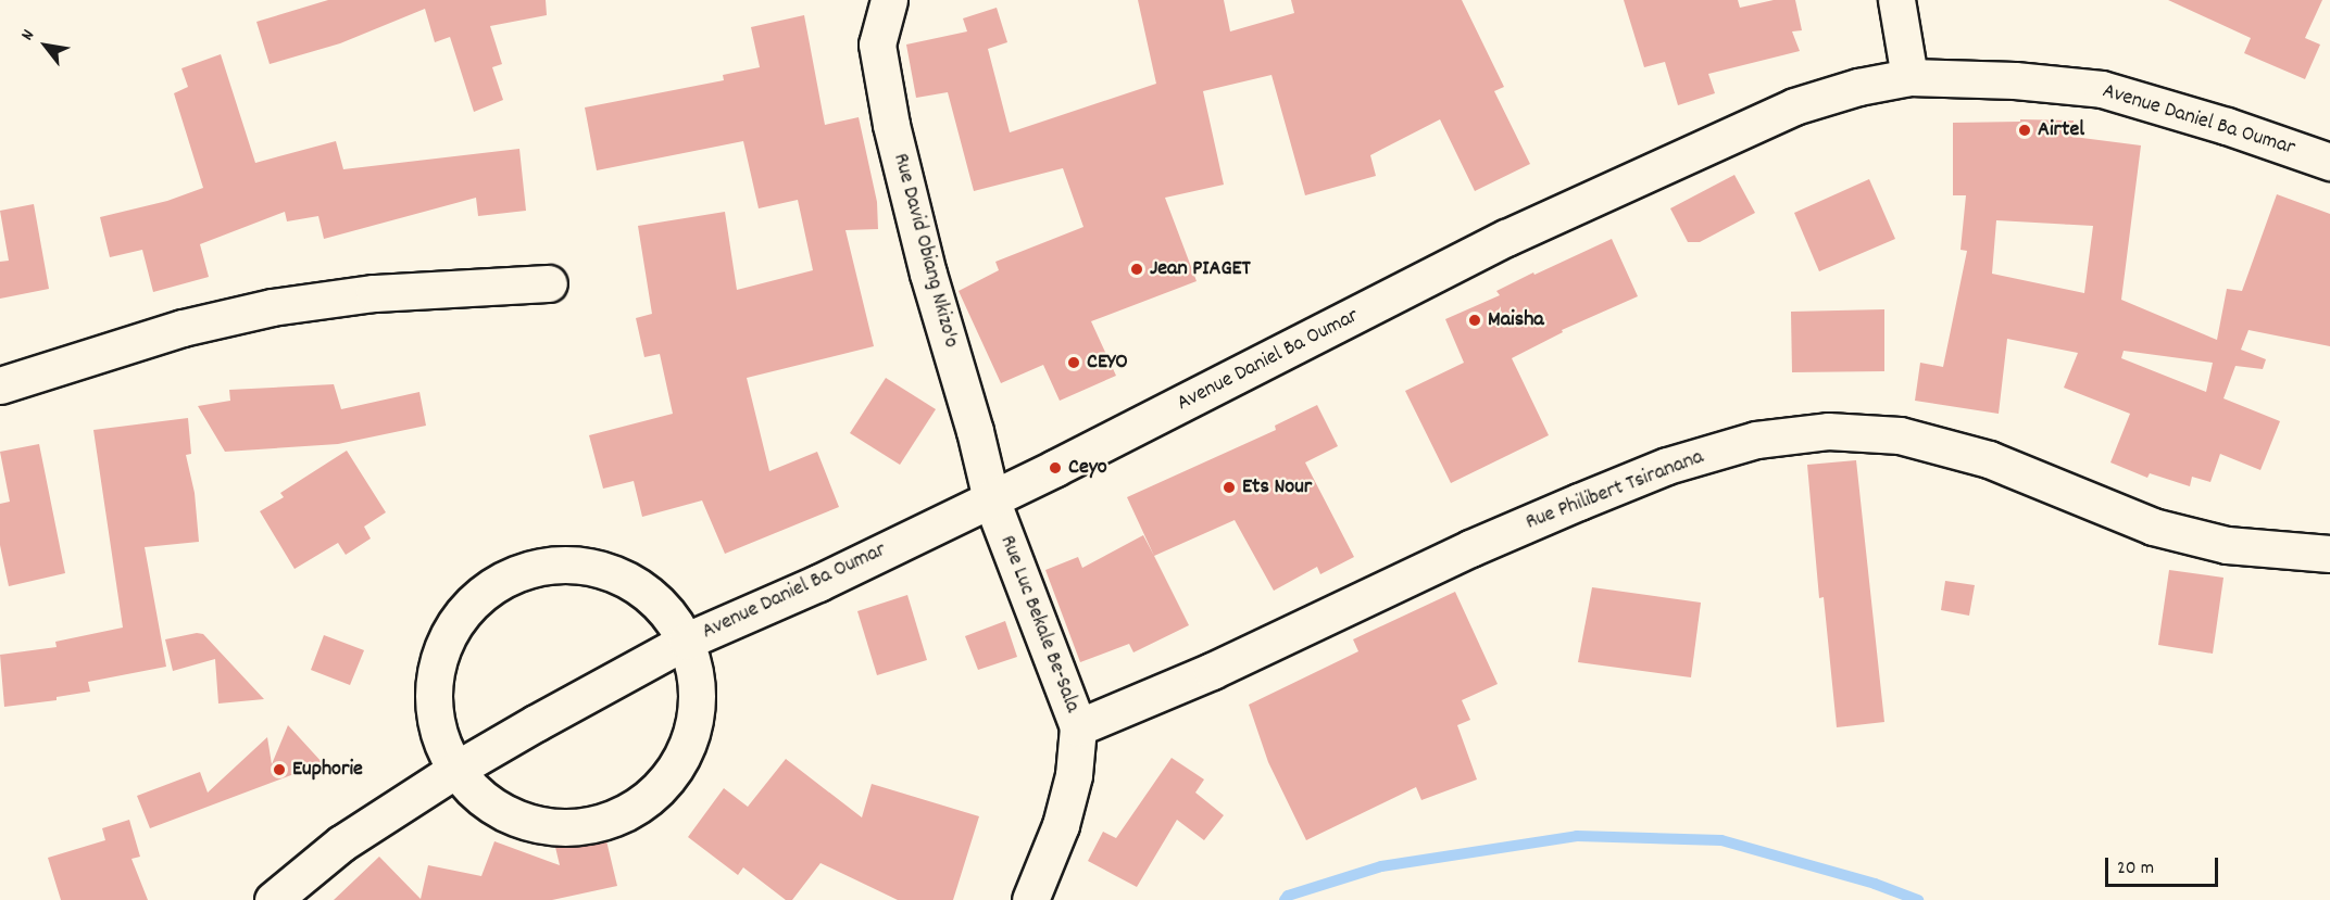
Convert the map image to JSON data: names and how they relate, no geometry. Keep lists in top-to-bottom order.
{
  "streets": {
    "street": [
      "Avenue Daniel Ba Oumar",
      "Rue David Obiang Nkizo'o",
      "Rue Philibert Tsiranana",
      "Rue Luc Bekale Be-Sala"
    ]
  },
  "crossings": [
    ["Avenue Daniel Ba Oumar", "Rue David Obiang Nkizo'o"],
    ["Avenue Daniel Ba Oumar", "Rue Luc Bekale Be-Sala"],
    ["Rue David Obiang Nkizo'o", "Rue Luc Bekale Be-Sala"],
    ["Rue Philibert Tsiranana", "Rue Luc Bekale Be-Sala"]
  ],
  "places": [
    "Airtel",
    "Jean PIAGET",
    "Maisha",
    "CEYO",
    "Ceyo",
    "Ets Nour",
    "Euphorie"
  ],
  "scale_bar": "20 m",
  "north": "top left"
}
